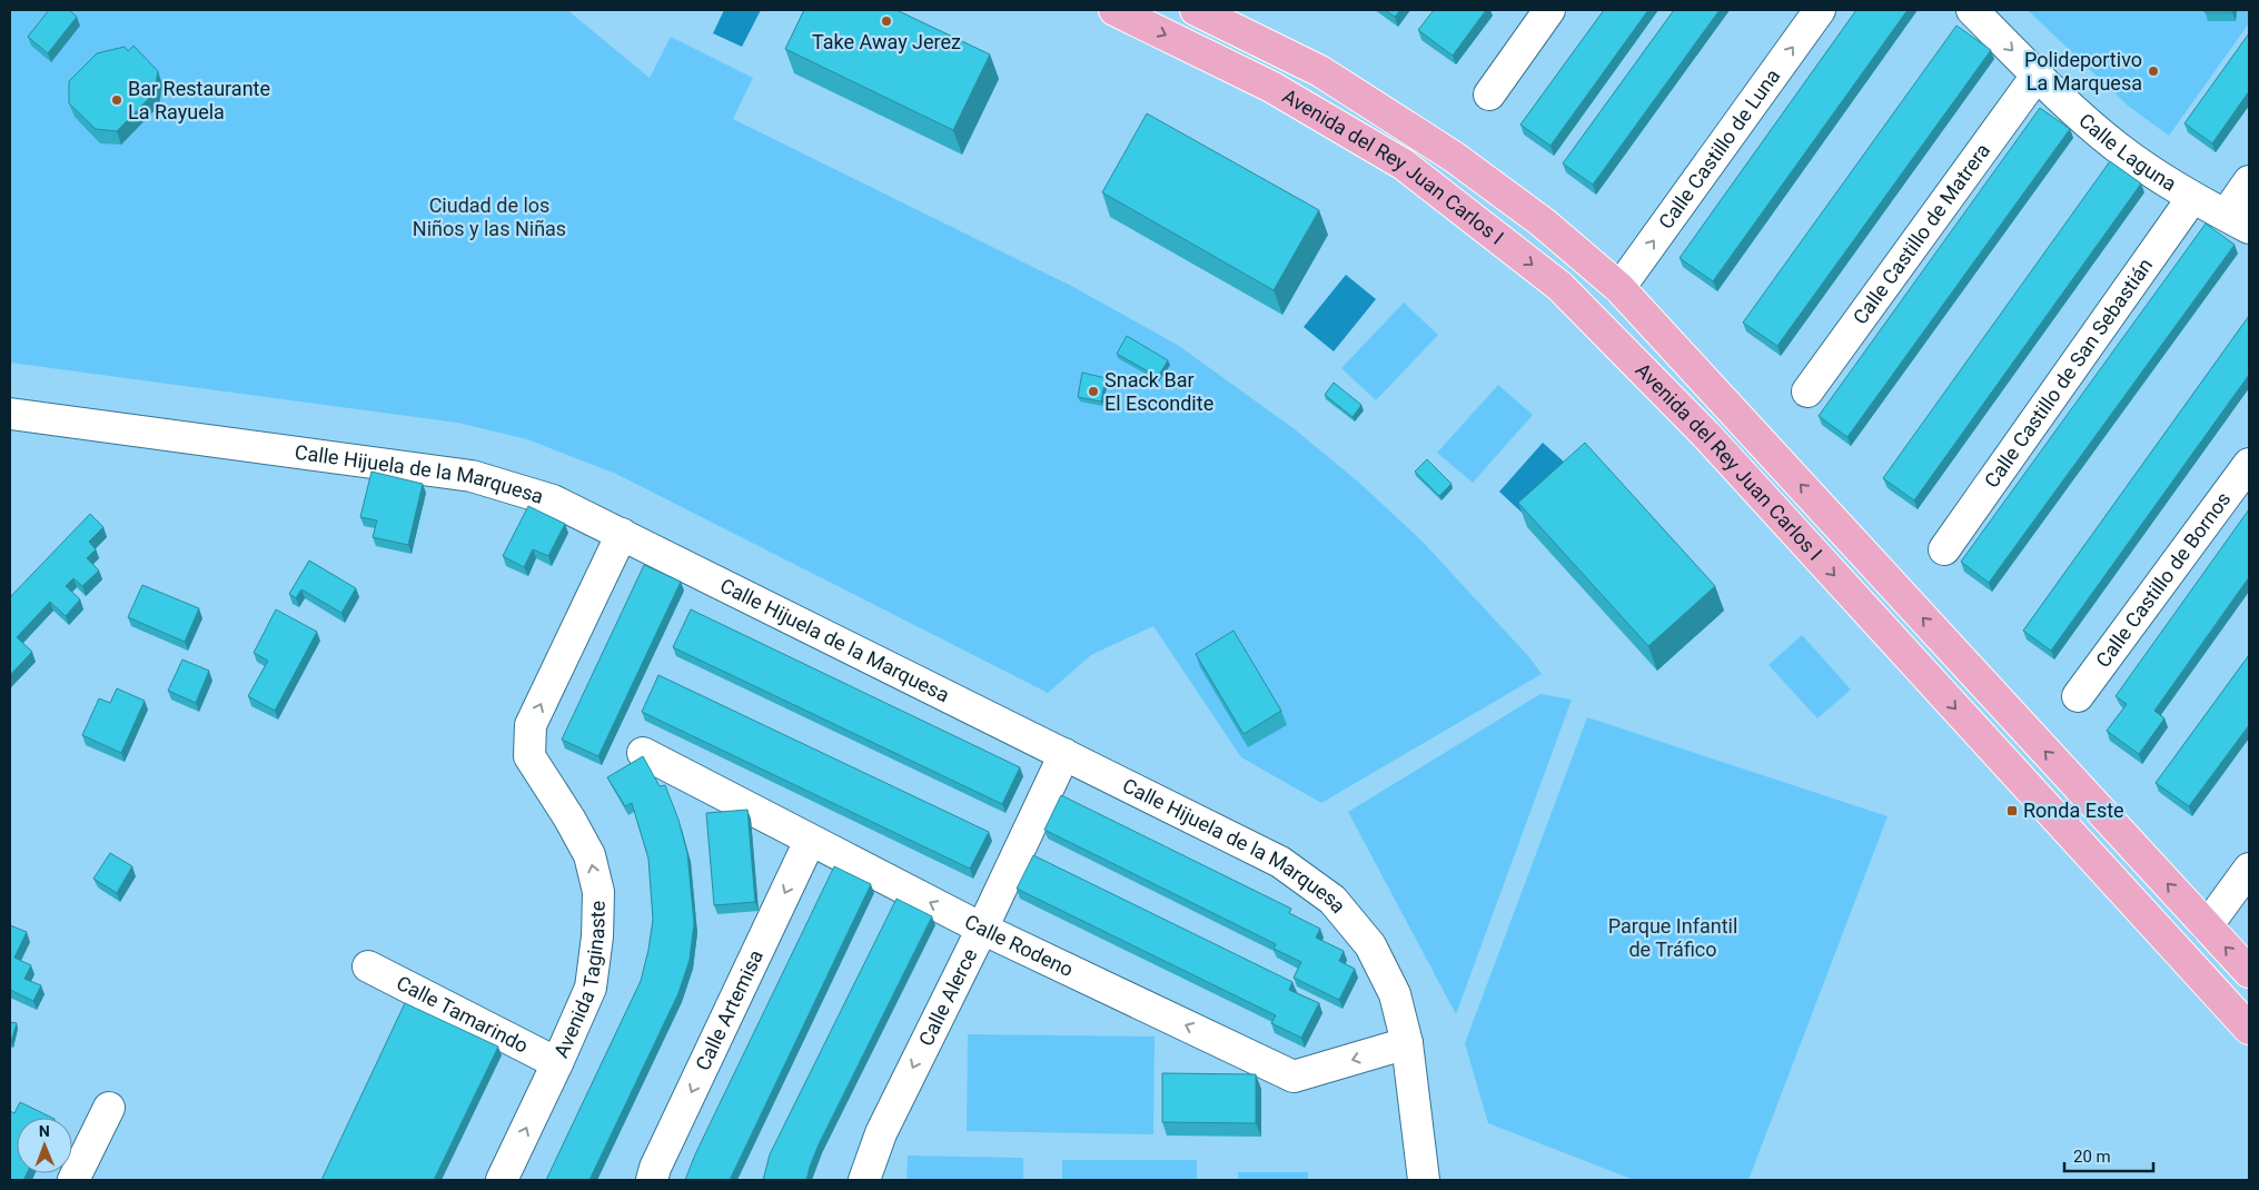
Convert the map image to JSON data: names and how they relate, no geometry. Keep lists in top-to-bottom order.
{
  "streets": {
    "main road": ["Avenida del Rey Juan Carlos I"],
    "street": [
      "Calle Castillo de Luna",
      "Calle Laguna",
      "Calle Castillo de Matrera",
      "Calle Castillo de San Sebastián",
      "Calle Hijuela de la Marquesa",
      "Calle Castillo de Bornos",
      "Calle Rodeno",
      "Avenida Taginaste",
      "Calle Alerce",
      "Calle Artemisa",
      "Calle Tamarindo"
    ]
  },
  "crossings": [
    ["Calle Castillo de Luna", "Avenida del Rey Juan Carlos I"],
    ["Calle Laguna", "Calle Castillo de Matrera"],
    ["Calle Laguna", "Calle Castillo de San Sebastián"],
    ["Calle Hijuela de la Marquesa", "Calle Rodeno"],
    ["Calle Hijuela de la Marquesa", "Avenida Taginaste"],
    ["Calle Hijuela de la Marquesa", "Calle Alerce"],
    ["Calle Rodeno", "Calle Alerce"],
    ["Calle Rodeno", "Calle Artemisa"],
    ["Avenida Taginaste", "Calle Tamarindo"]
  ],
  "one_way": [
    "Calle Rodeno",
    "Avenida Taginaste",
    "Calle Alerce",
    "Calle Artemisa"
  ],
  "parks": ["Ciudad de los Niños y las Niñas", "Parque Infantil de Tráfico"],
  "places": {
    "other": [
      "Take Away Jerez",
      "Polideportivo La Marquesa",
      "Bar Restaurante La Rayuela",
      "Snack Bar El Escondite"
    ],
    "transit": ["Ronda Este"]
  },
  "scale_bar": "20 m",
  "north": "top"
}
